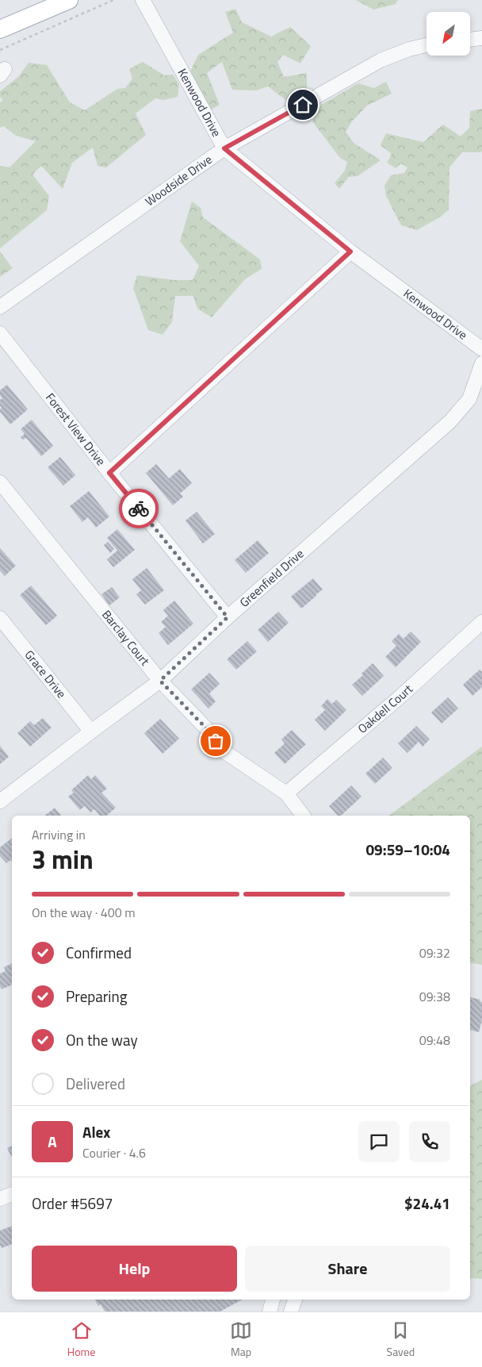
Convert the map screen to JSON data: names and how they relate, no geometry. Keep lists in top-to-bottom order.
{
  "streets": {
    "street": [
      "Kenwood Drive",
      "Woodside Drive",
      "Forest View Drive",
      "Greenfield Drive",
      "Barclay Court",
      "Grace Drive",
      "Oakdell Court"
    ]
  },
  "crossings": [
    ["Kenwood Drive", "Woodside Drive"],
    ["Forest View Drive", "Greenfield Drive"],
    ["Greenfield Drive", "Barclay Court"],
    ["Greenfield Drive", "Grace Drive"],
    ["Barclay Court", "Oakdell Court"]
  ],
  "north": "bottom left",
  "page": {
    "heading": ["3 min", "Arriving in", "09:59–10:04"],
    "panel": [
      "Alex",
      "Courier · 4.6",
      "Order #5697",
      "$24.41"
    ],
    "bar": "On the way · 400 m",
    "list": [
      ["Confirmed", "09:32"],
      ["Preparing", "09:38"],
      ["On the way", "09:48"],
      "Delivered"
    ],
    "round": "A",
    "buttons": ["Help", "Share"],
    "tabs": ["Home", "Map", "Saved"]
  }
}
